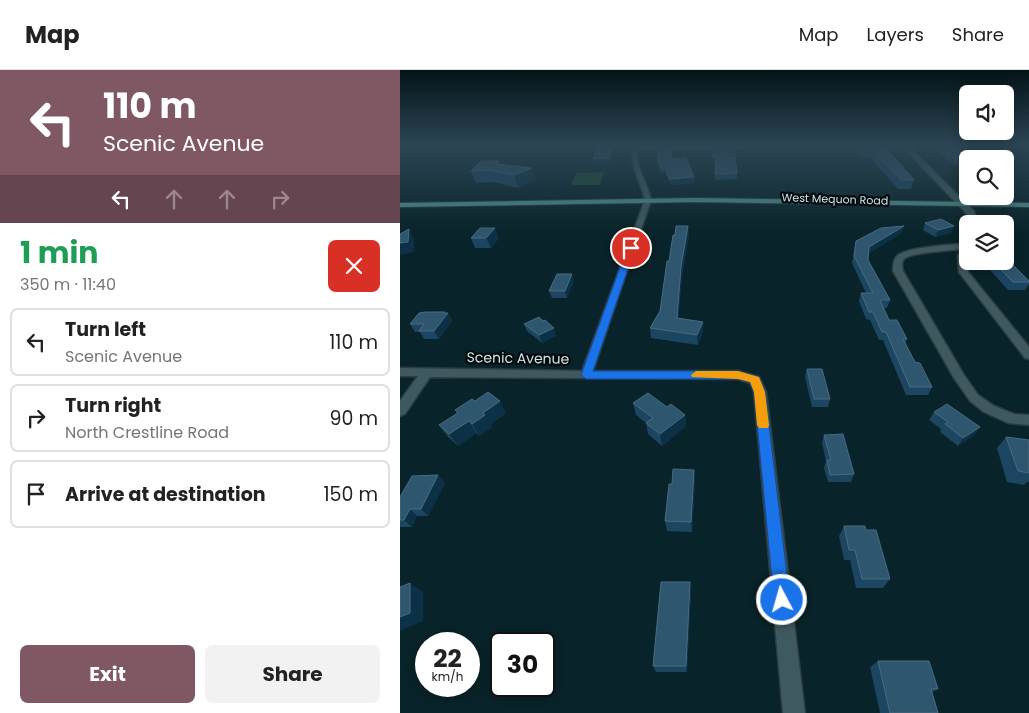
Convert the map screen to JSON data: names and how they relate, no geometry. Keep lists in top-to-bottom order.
{
  "streets": {
    "main road": ["West Mequon Road"],
    "street": ["Scenic Avenue"]
  },
  "page": {
    "header": "Map",
    "nav": ["Map", "Layers", "Share"],
    "turn": ["110 m", "Scenic Avenue"],
    "heading": ["1 min", "350 m · 11:40"],
    "list": [
      {
        "name": "Turn left",
        "note": "Scenic Avenue",
        "value": "110 m"
      },
      {
        "name": "Turn right",
        "note": "North Crestline Road",
        "value": "90 m"
      },
      {
        "name": "Arrive at destination",
        "value": "150 m"
      }
    ],
    "speed": "22 km/h",
    "limit": "30",
    "buttons": ["Exit", "Share"]
  }
}
